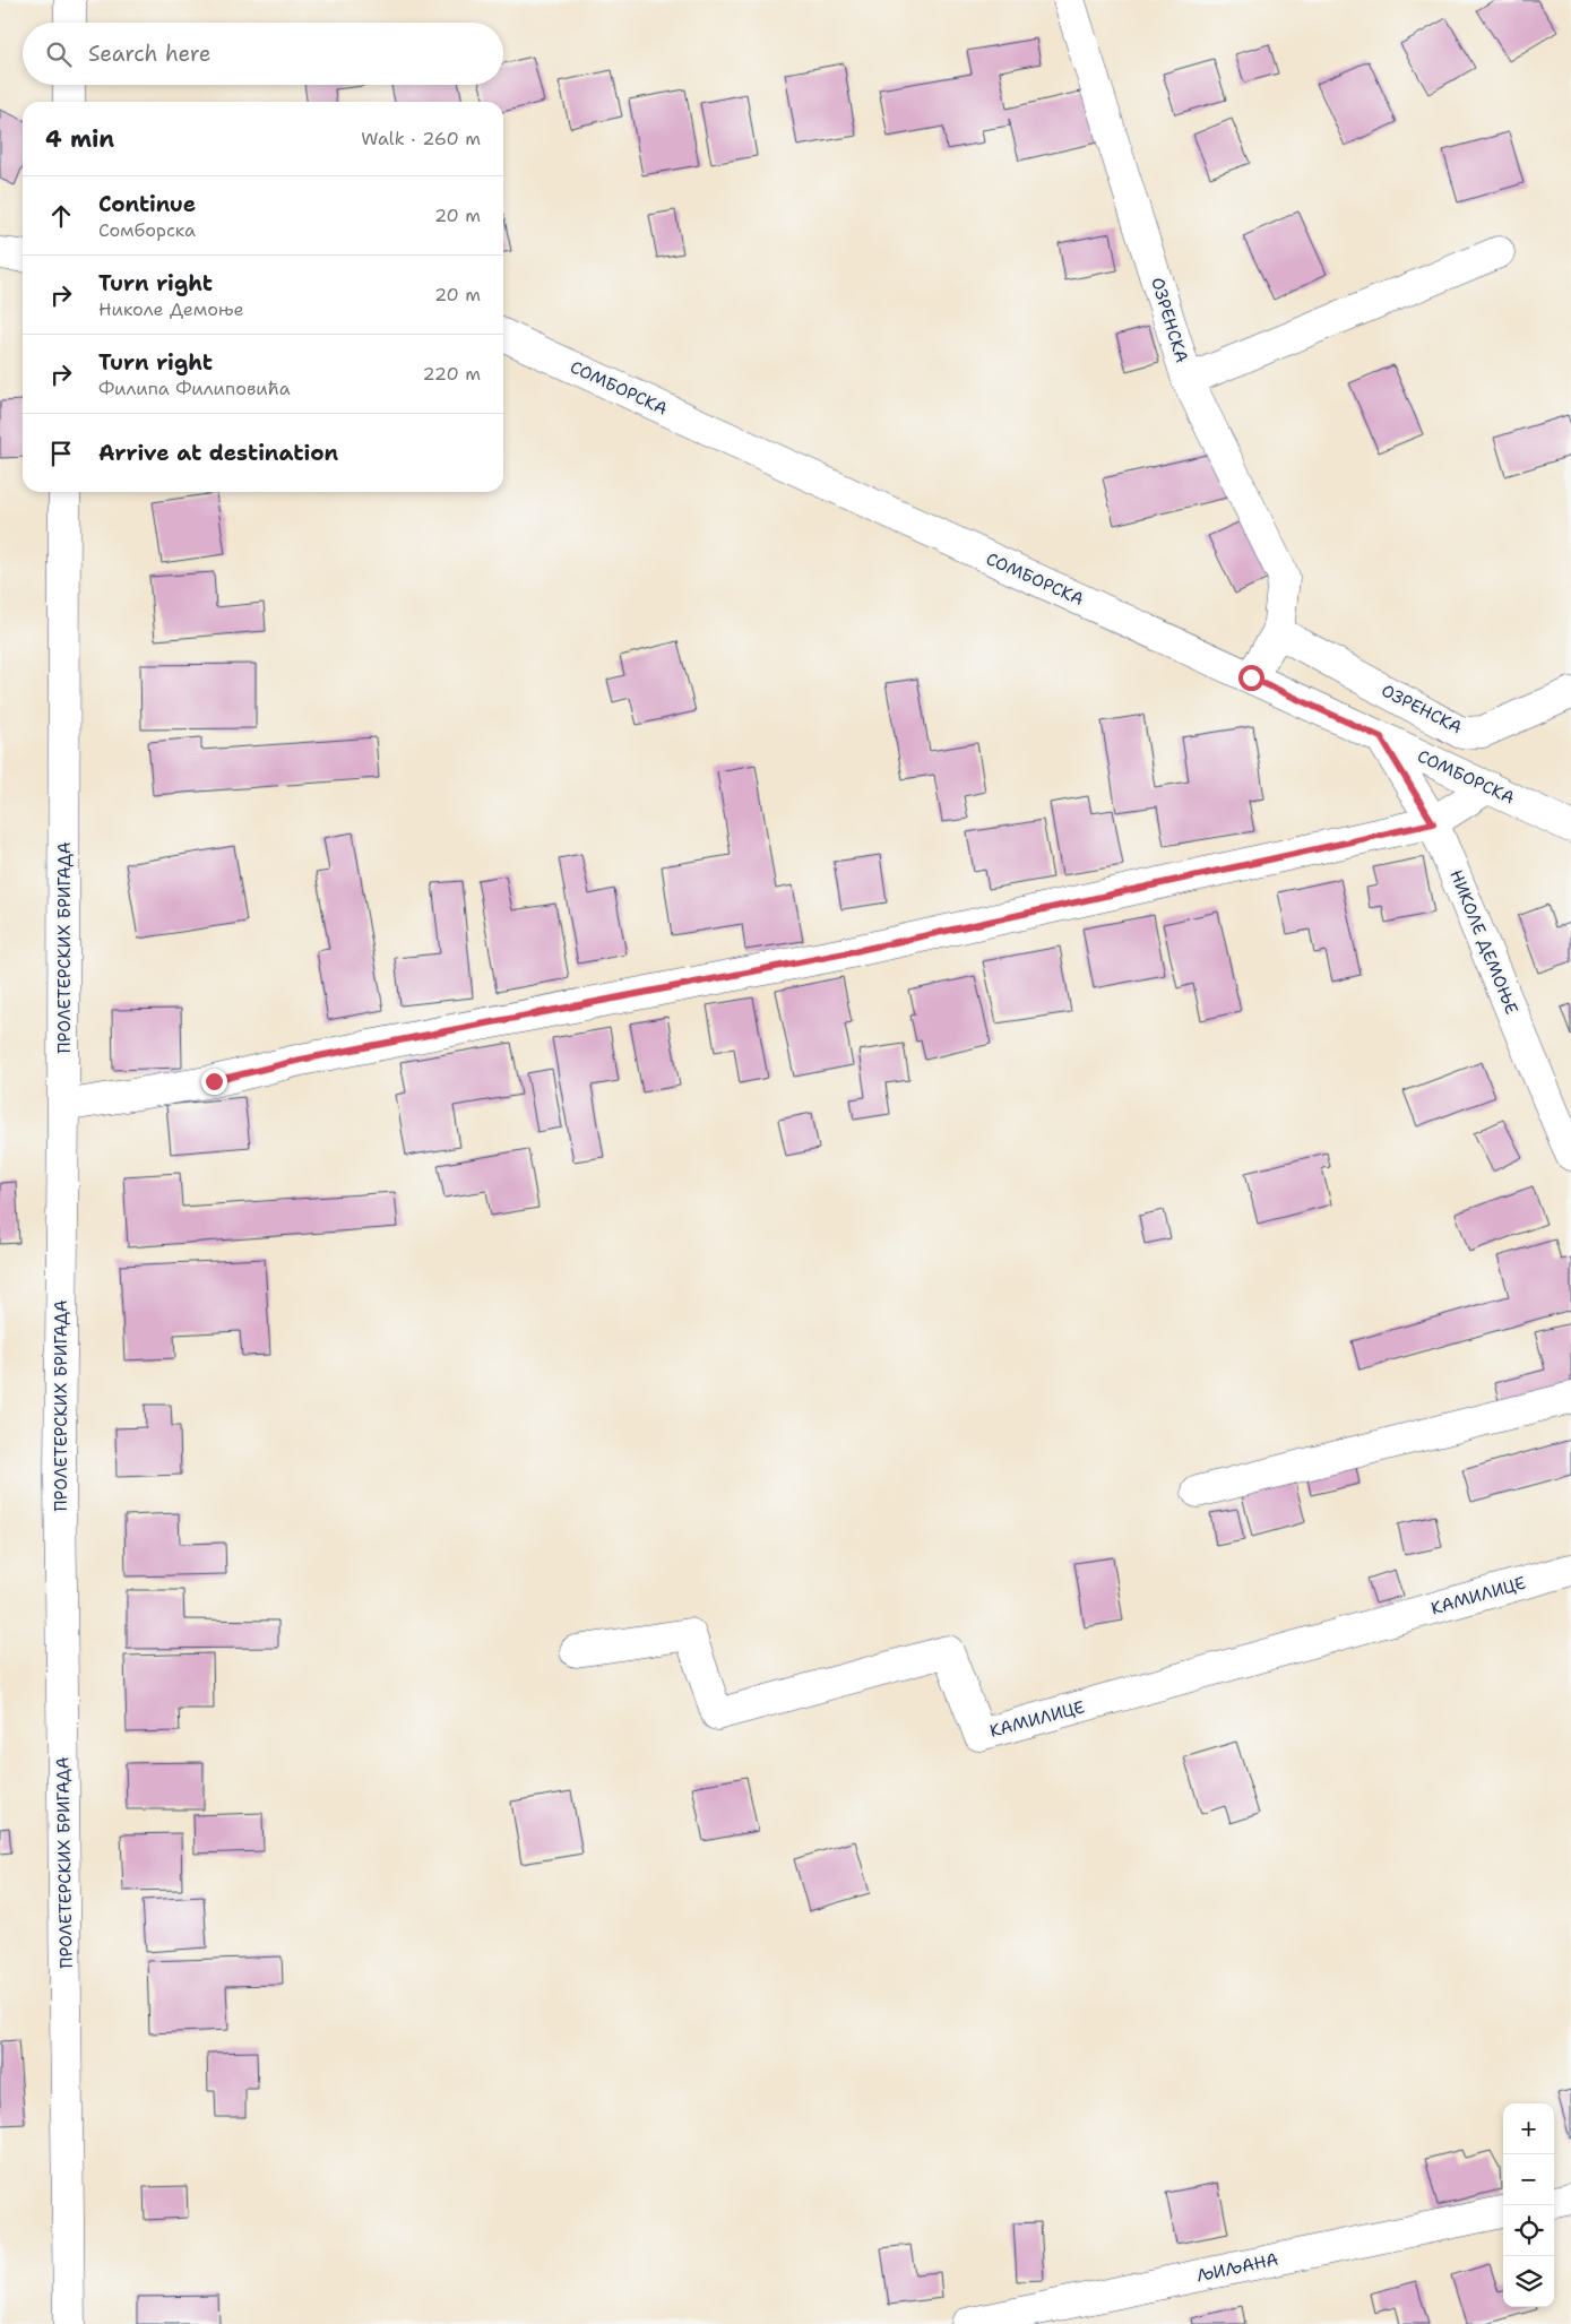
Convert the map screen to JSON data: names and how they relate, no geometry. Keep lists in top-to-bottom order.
{
  "streets": {
    "street": [
      "ОЗРЕНСКА",
      "СОМБОРСКА",
      "НИКОЛЕ ДЕМОЊЕ",
      "ПРОЛЕТЕРСКИХ БРИГАДА",
      "КАМИЛИЦЕ",
      "ЉИЉАНА"
    ]
  },
  "crossings": [
    ["ОЗРЕНСКА", "СОМБОРСКА"],
    ["СОМБОРСКА", "НИКОЛЕ ДЕМОЊЕ"]
  ],
  "page": {
    "search": "Search here",
    "heading": ["4 min", "Walk · 260 m"],
    "list": [
      ["Continue", "Сомборска", "20 m"],
      ["Turn right", "Николе Демоње", "20 m"],
      ["Turn right", "Филипа Филиповића", "220 m"],
      "Arrive at destination"
    ],
    "map_buttons": ["+", "−"]
  }
}
